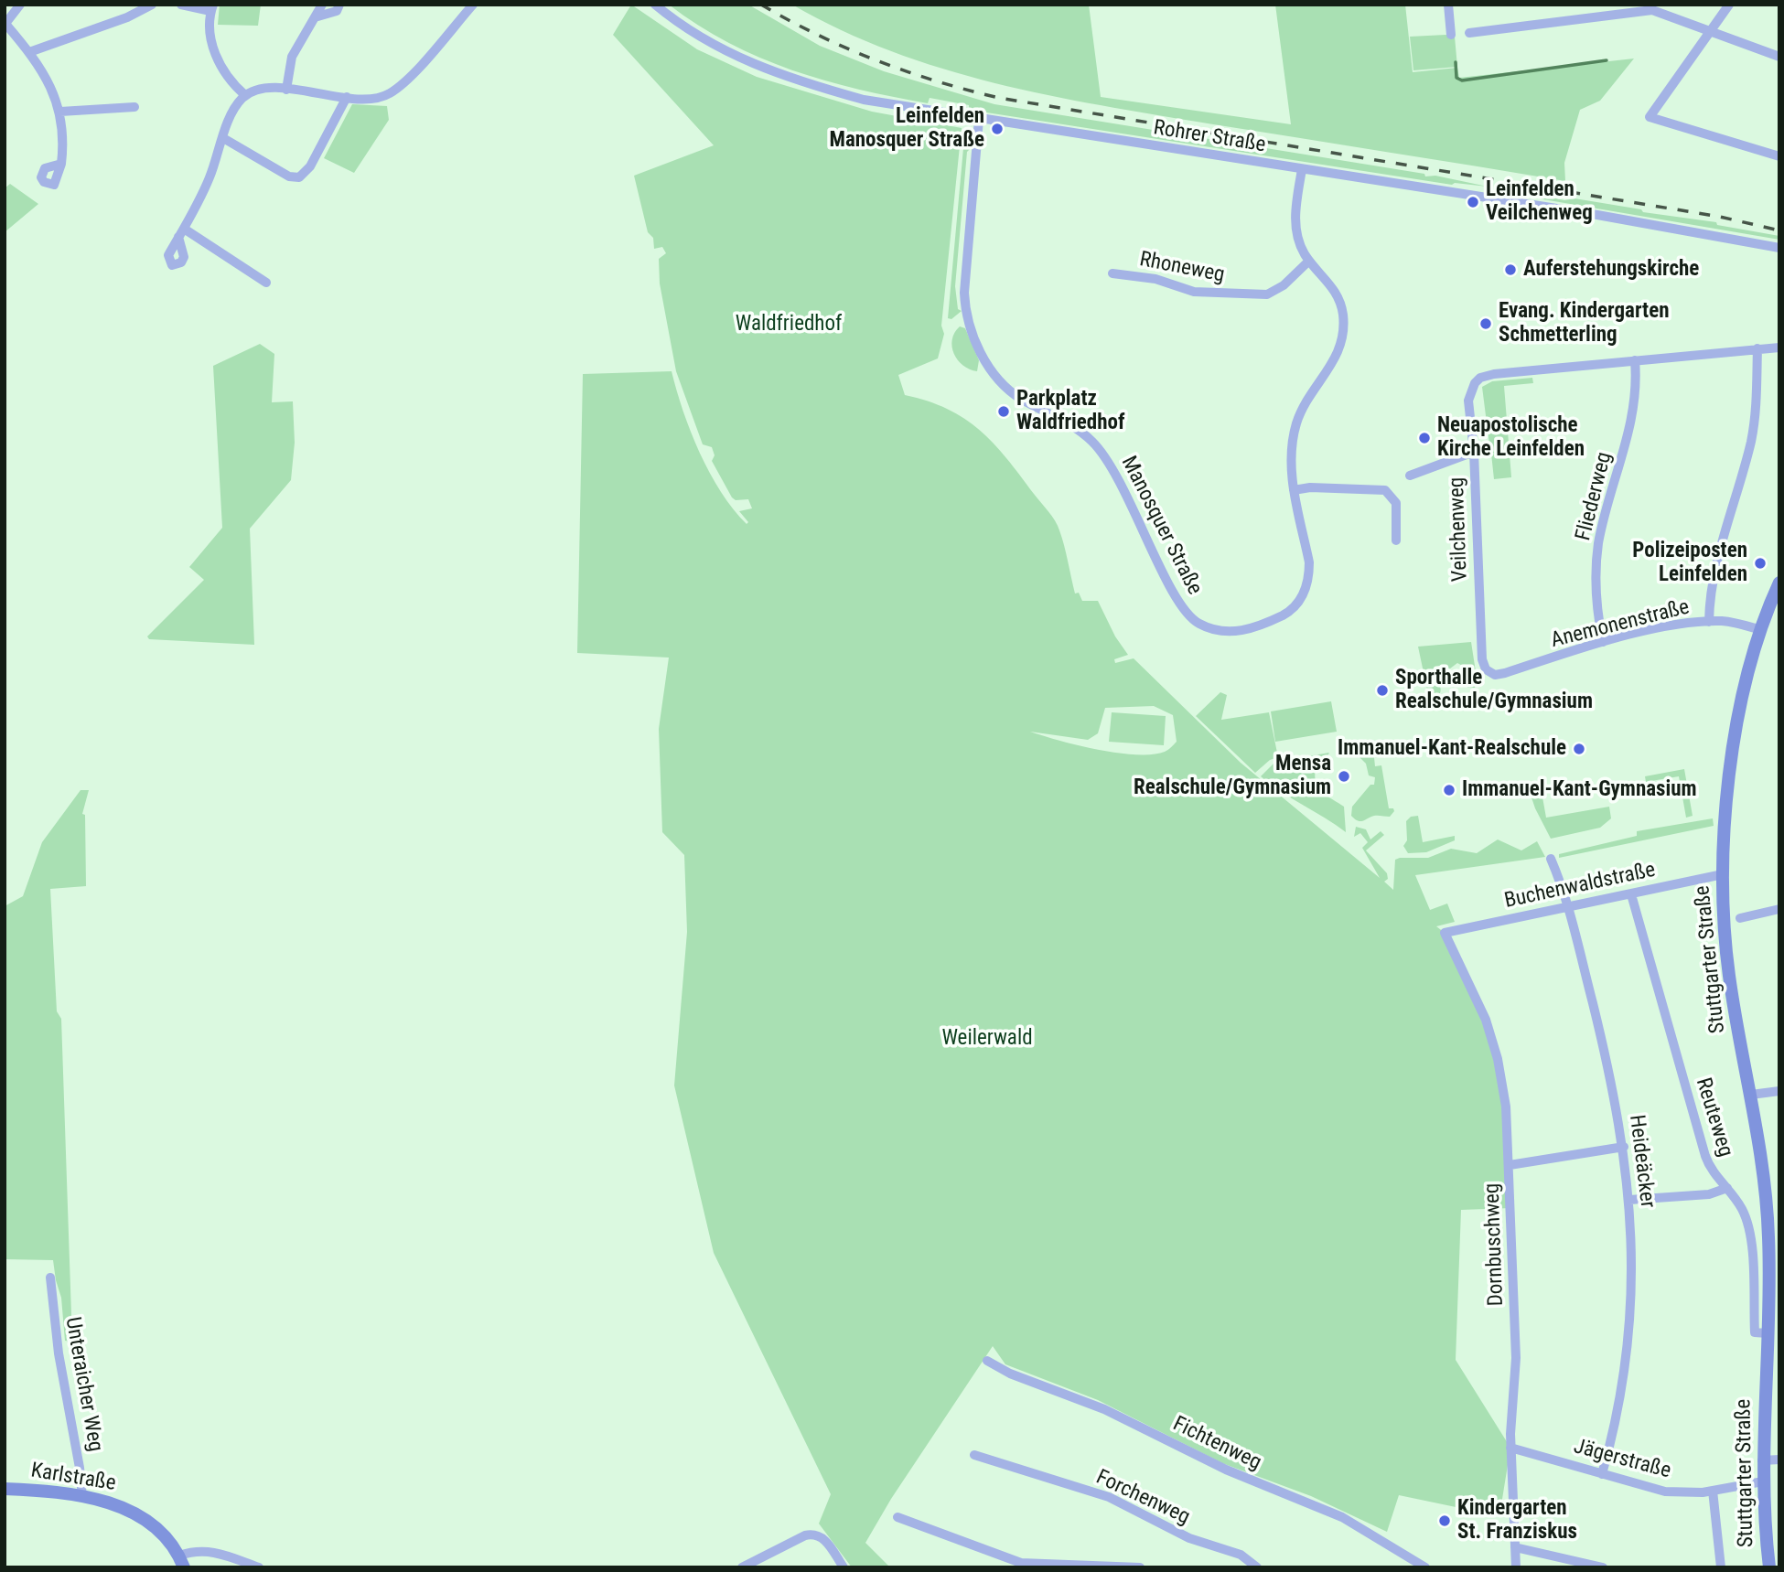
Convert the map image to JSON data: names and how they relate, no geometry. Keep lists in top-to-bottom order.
{
  "streets": {
    "main road": ["Stuttgarter Straße", "Karlstraße"],
    "street": [
      "Rohrer Straße",
      "Rhoneweg",
      "Fliederweg",
      "Manosquer Straße",
      "Veilchenweg",
      "Anemonenstraße",
      "Buchenwaldstraße",
      "Reuteweg",
      "Heideäcker",
      "Dornbuschweg",
      "Unteraicher Weg",
      "Fichtenweg",
      "Jägerstraße",
      "Forchenweg"
    ]
  },
  "crossings": [
    ["Rohrer Straße", "Manosquer Straße"],
    ["Rhoneweg", "Manosquer Straße"],
    ["Fliederweg", "Veilchenweg"],
    ["Fliederweg", "Anemonenstraße"],
    ["Veilchenweg", "Anemonenstraße"],
    ["Anemonenstraße", "Stuttgarter Straße"],
    ["Buchenwaldstraße", "Stuttgarter Straße"],
    ["Buchenwaldstraße", "Reuteweg"],
    ["Buchenwaldstraße", "Heideäcker"],
    ["Buchenwaldstraße", "Dornbuschweg"],
    ["Stuttgarter Straße", "Reuteweg"],
    ["Stuttgarter Straße", "Jägerstraße"],
    ["Heideäcker", "Jägerstraße"],
    ["Dornbuschweg", "Jägerstraße"],
    ["Unteraicher Weg", "Karlstraße"]
  ],
  "parks": ["Waldfriedhof", "Weilerwald"],
  "places": [
    "Leinfelden Manosquer Straße",
    "Leinfelden Veilchenweg",
    "Auferstehungskirche",
    "Evang. Kindergarten Schmetterling",
    "Parkplatz Waldfriedhof",
    "Neuapostolische Kirche Leinfelden",
    "Polizeiposten Leinfelden",
    "Sporthalle Realschule/Gymnasium",
    "Immanuel-Kant-Realschule",
    "Mensa Realschule/Gymnasium",
    "Immanuel-Kant-Gymnasium",
    "Kindergarten St. Franziskus"
  ]
}
